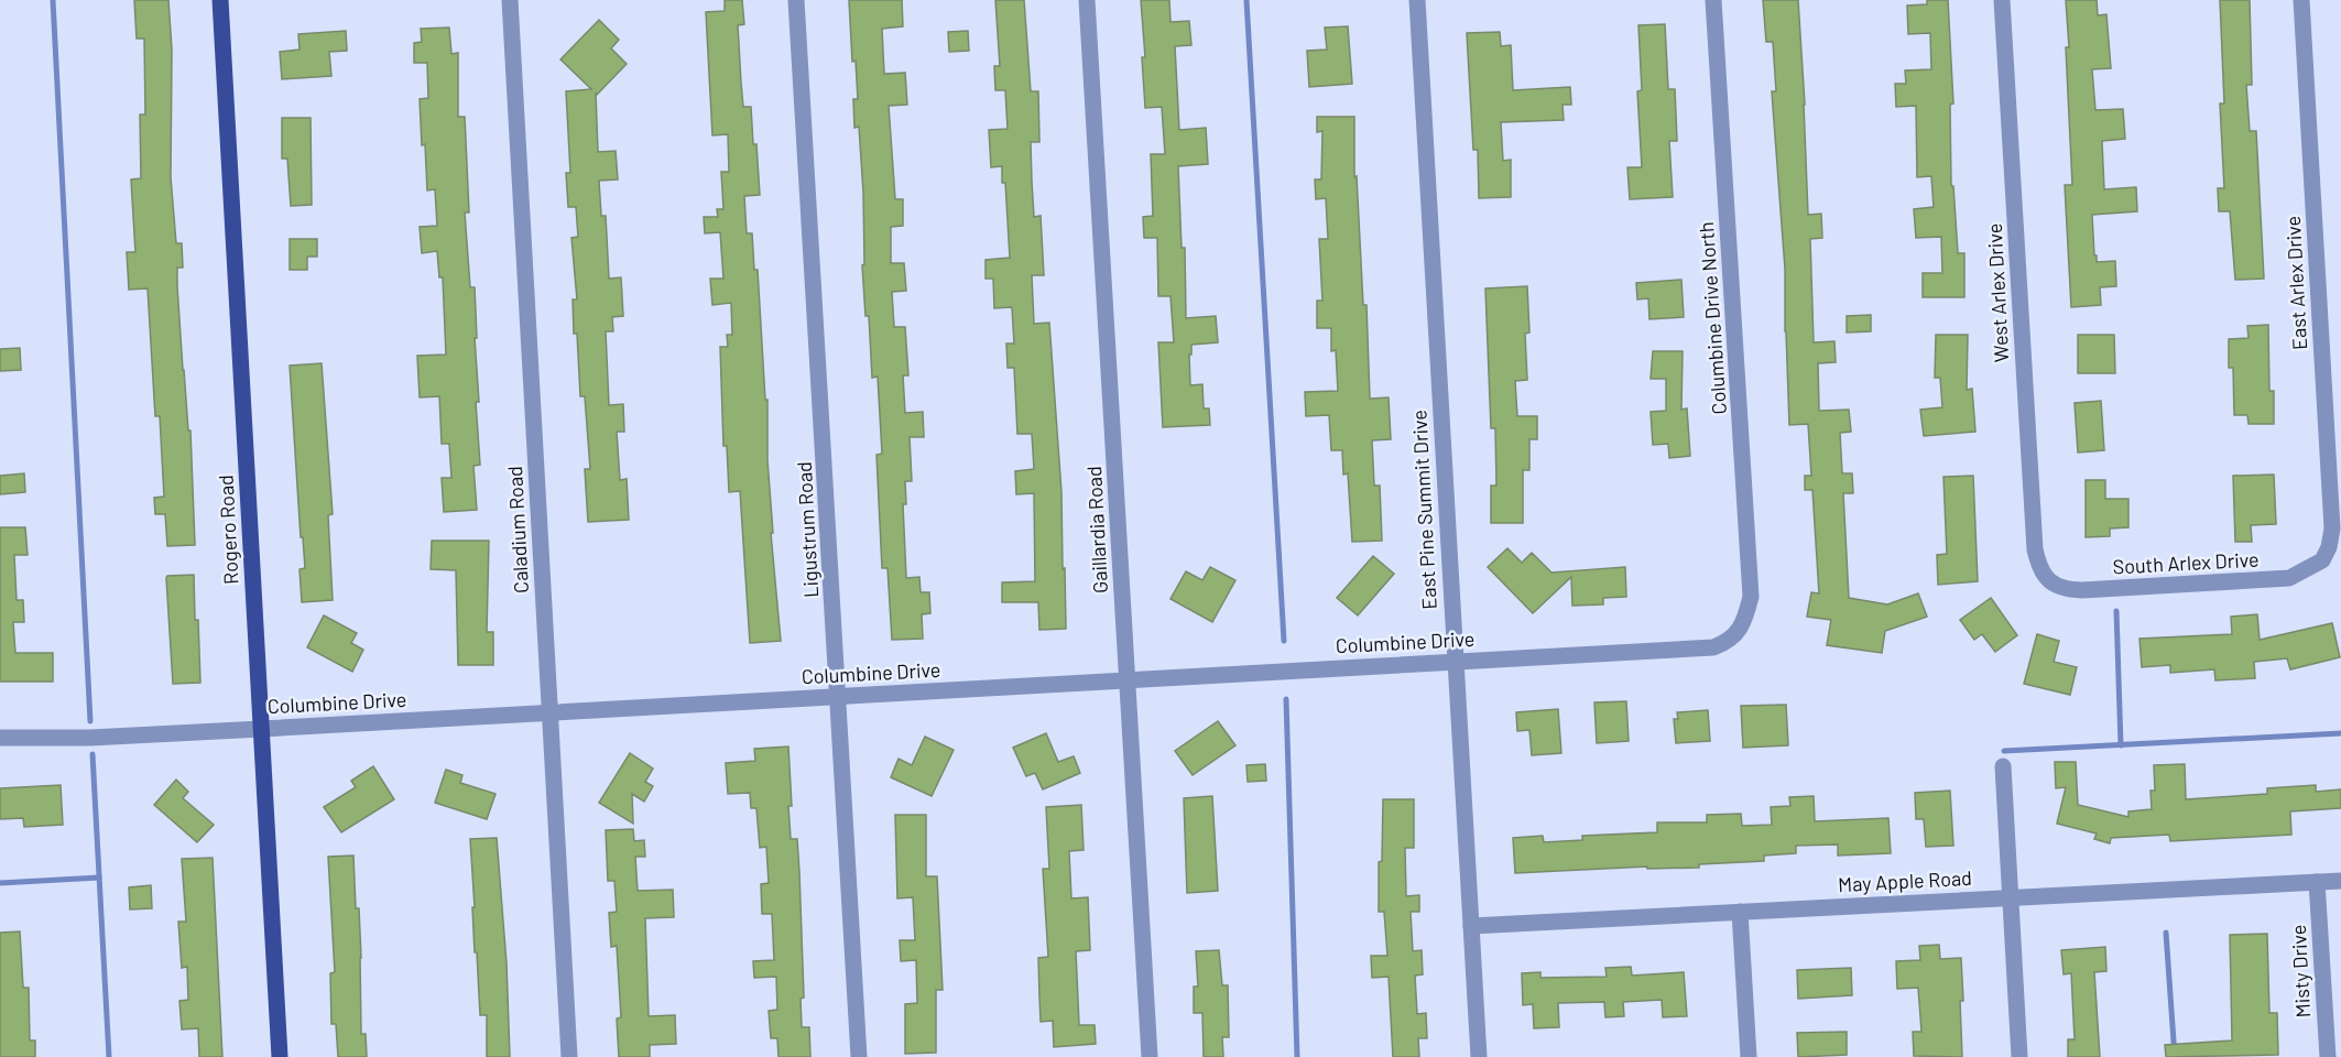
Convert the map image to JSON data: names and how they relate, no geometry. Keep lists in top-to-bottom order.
{
  "streets": {
    "main road": ["Rogero Road"],
    "street": [
      "East Arlex Drive",
      "West Arlex Drive",
      "Columbine Drive North",
      "East Pine Summit Drive",
      "Caladium Road",
      "Ligustrum Road",
      "Gaillardia Road",
      "South Arlex Drive",
      "Columbine Drive",
      "May Apple Road",
      "Misty Drive"
    ]
  },
  "crossings": [
    ["East Arlex Drive", "South Arlex Drive"],
    ["West Arlex Drive", "South Arlex Drive"],
    ["Columbine Drive North", "Columbine Drive"],
    ["East Pine Summit Drive", "Columbine Drive"],
    ["East Pine Summit Drive", "May Apple Road"],
    ["Rogero Road", "Columbine Drive"],
    ["Caladium Road", "Columbine Drive"],
    ["Ligustrum Road", "Columbine Drive"],
    ["Gaillardia Road", "Columbine Drive"],
    ["May Apple Road", "Misty Drive"]
  ]
}
